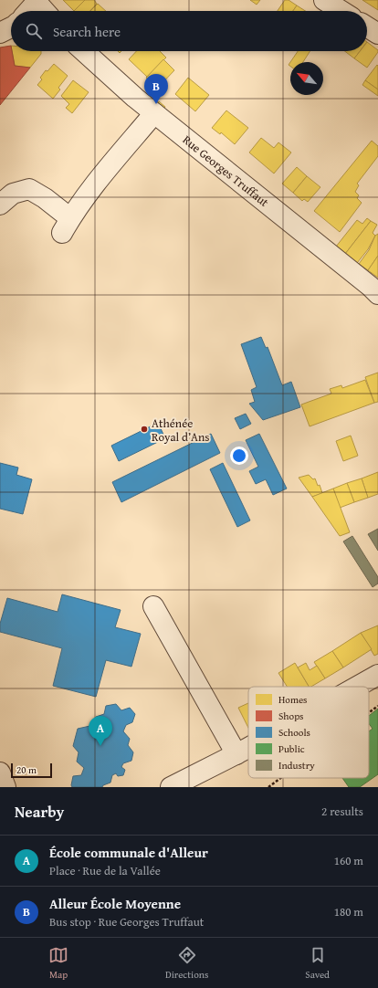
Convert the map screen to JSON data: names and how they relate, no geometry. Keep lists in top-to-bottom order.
{
  "streets": {
    "street": ["Rue Georges Truffaut"]
  },
  "places": ["Athénée Royal d’Ans"],
  "legend": [
    "Homes",
    "Shops",
    "Schools",
    "Public",
    "Industry"
  ],
  "scale_bar": "20 m",
  "north": "top left",
  "page": {
    "search": "Search here",
    "pins": ["B", "A"],
    "scale": "20 m",
    "heading": ["Nearby", "2 results"],
    "list": [
      {
        "mark": "A",
        "name": "École communale d'Alleur",
        "note": "Place · Rue de la Vallée",
        "value": "160 m"
      },
      {
        "mark": "B",
        "name": "Alleur École Moyenne",
        "note": "Bus stop · Rue Georges Truffaut",
        "value": "180 m"
      }
    ],
    "nav": ["Map", "Directions", "Saved"]
  }
}
